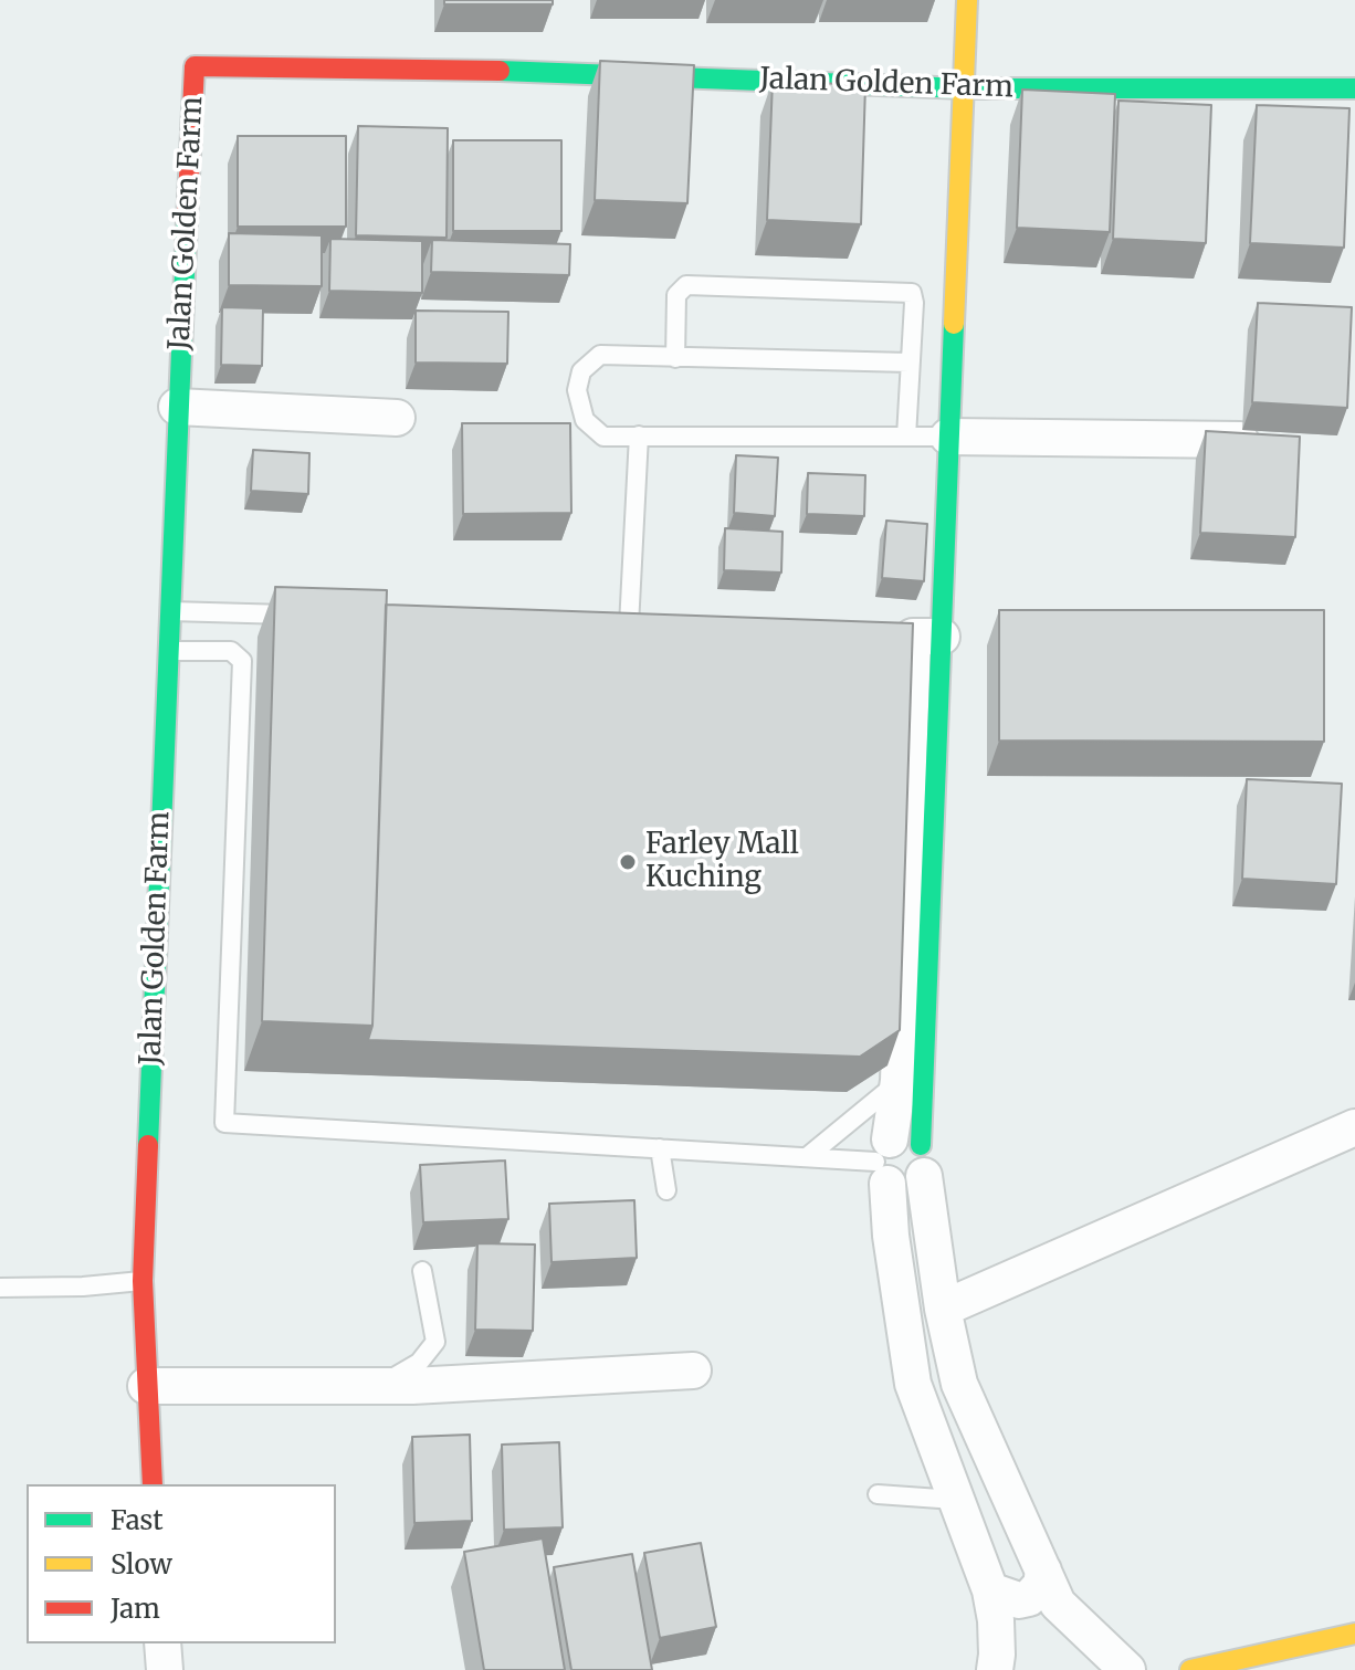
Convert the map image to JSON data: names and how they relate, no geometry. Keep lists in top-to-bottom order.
{
  "streets": {
    "main road": ["Jalan Golden Farm"]
  },
  "places": ["Farley Mall Kuching"],
  "legend": ["Fast", "Slow", "Jam"]
}
